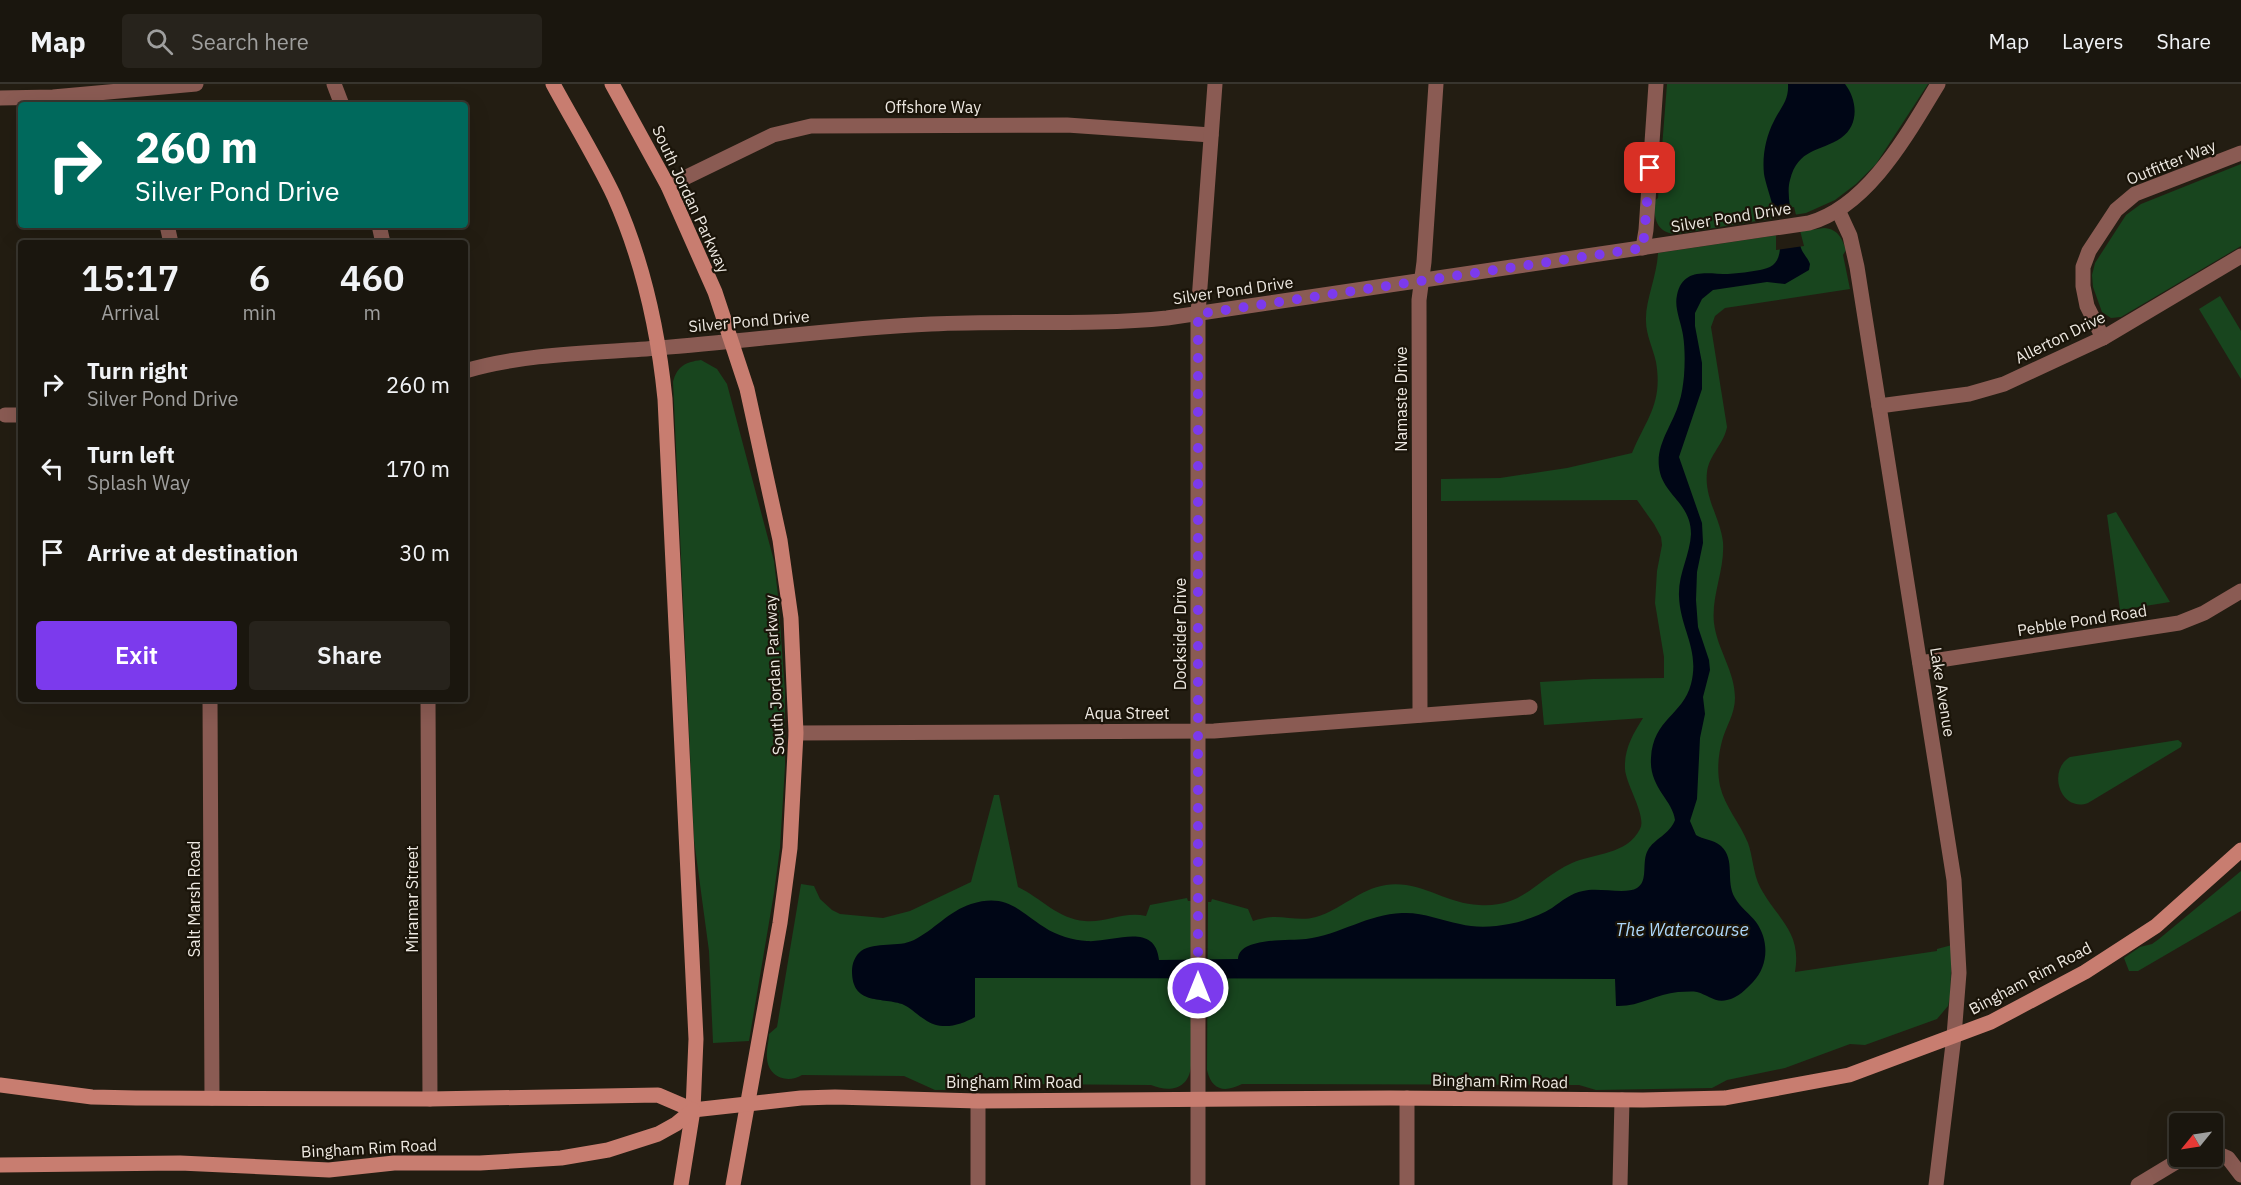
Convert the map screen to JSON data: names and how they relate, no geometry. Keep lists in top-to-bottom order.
{
  "streets": {
    "street": [
      "Offshore Way",
      "Outfitter Way",
      "South Jordan Parkway",
      "Silver Pond Drive",
      "Allerton Drive",
      "Namaste Drive",
      "Pebble Pond Road",
      "Docksider Drive",
      "Lake Avenue",
      "Aqua Street",
      "Salt Marsh Road",
      "Miramar Street",
      "Bingham Rim Road"
    ]
  },
  "crossings": [
    ["Offshore Way", "South Jordan Parkway"],
    ["Offshore Way", "Docksider Drive"],
    ["Outfitter Way", "Allerton Drive"],
    ["South Jordan Parkway", "Silver Pond Drive"],
    ["South Jordan Parkway", "Aqua Street"],
    ["South Jordan Parkway", "Bingham Rim Road"],
    ["Silver Pond Drive", "Namaste Drive"],
    ["Silver Pond Drive", "Docksider Drive"],
    ["Silver Pond Drive", "Lake Avenue"],
    ["Allerton Drive", "Lake Avenue"],
    ["Namaste Drive", "Aqua Street"],
    ["Pebble Pond Road", "Lake Avenue"],
    ["Docksider Drive", "Aqua Street"],
    ["Docksider Drive", "Bingham Rim Road"],
    ["Lake Avenue", "Bingham Rim Road"]
  ],
  "water": ["The Watercourse"],
  "north": "bottom left",
  "page": {
    "header": "Map",
    "search": "Search here",
    "nav": ["Map", "Layers", "Share"],
    "turn": ["260 m", "Silver Pond Drive"],
    "eta": [
      "15:17",
      "Arrival",
      "6",
      "min",
      "460",
      "m"
    ],
    "list": [
      {
        "name": "Turn right",
        "note": "Silver Pond Drive",
        "value": "260 m"
      },
      {
        "name": "Turn left",
        "note": "Splash Way",
        "value": "170 m"
      },
      {
        "name": "Arrive at destination",
        "value": "30 m"
      }
    ],
    "buttons": ["Exit", "Share"]
  }
}
